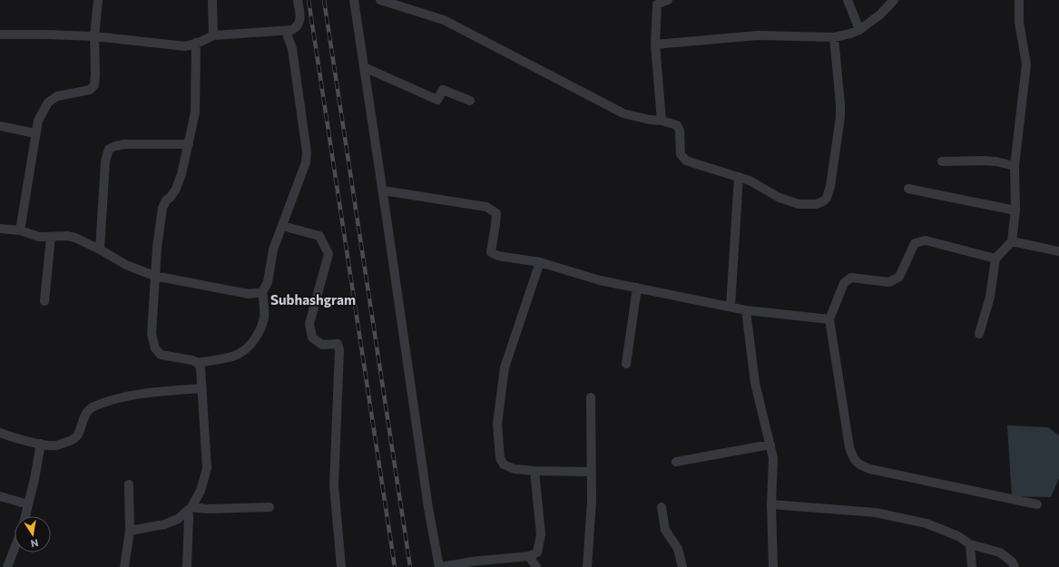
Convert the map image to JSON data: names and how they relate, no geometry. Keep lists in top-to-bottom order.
{
  "districts": ["Subhashgram"],
  "north": "bottom"
}
